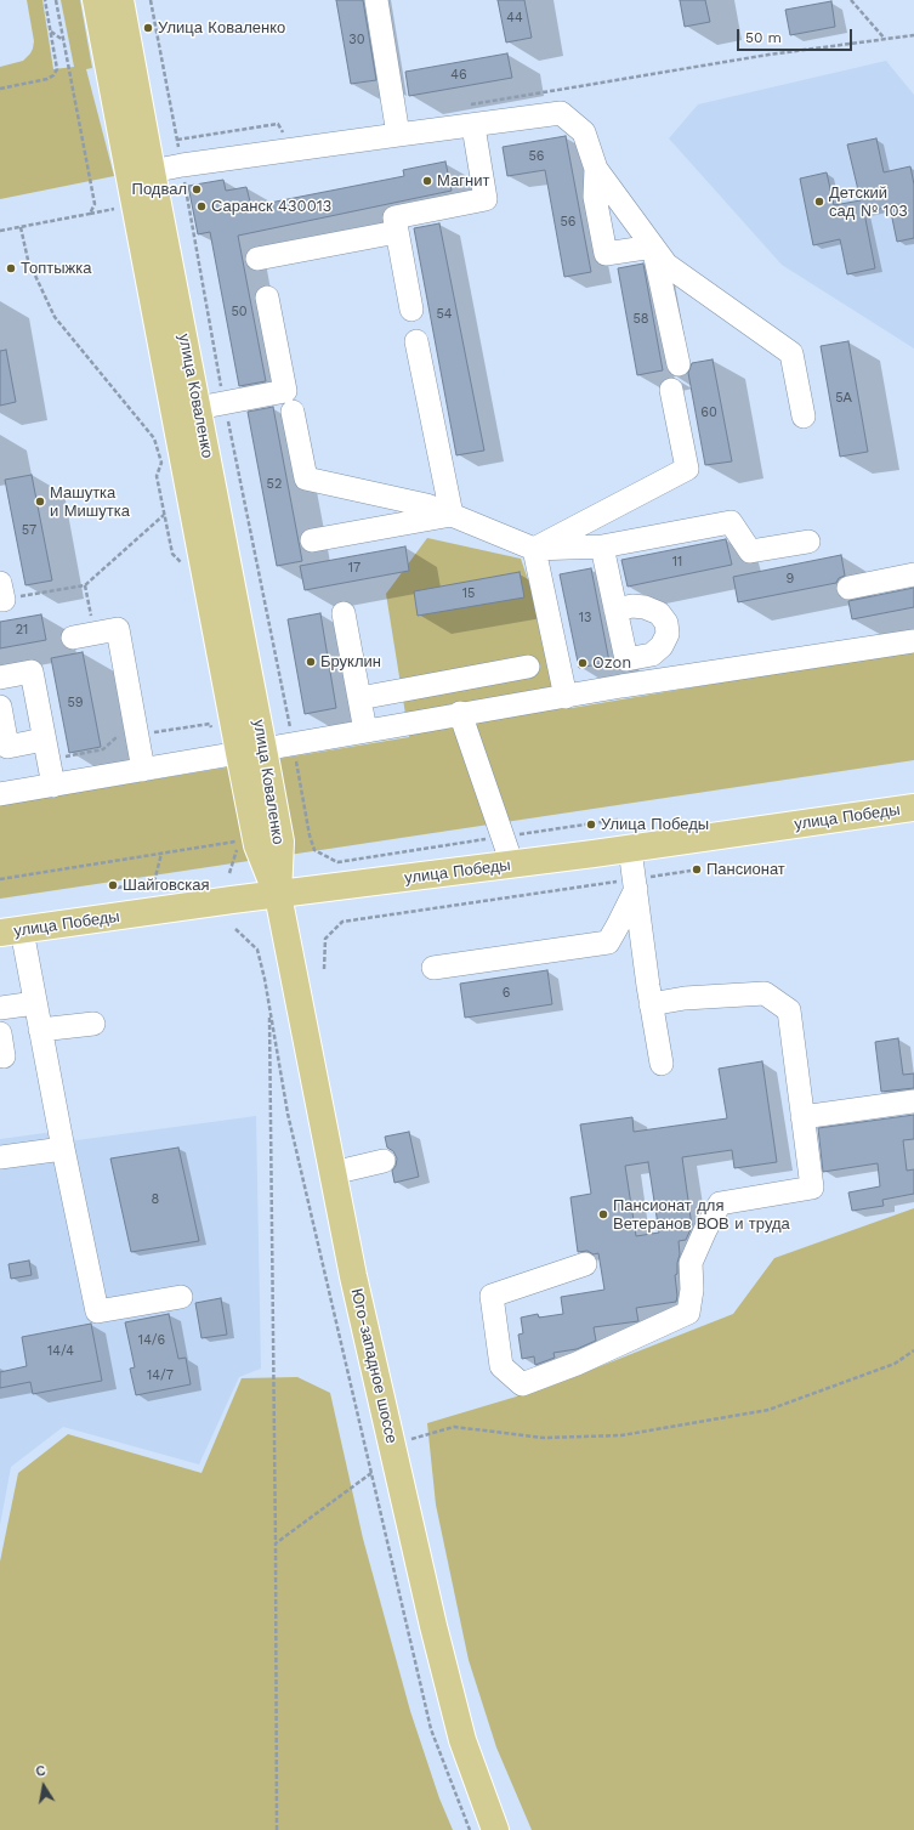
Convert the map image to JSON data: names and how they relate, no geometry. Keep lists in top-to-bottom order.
{
  "streets": {
    "main road": ["улица Коваленко", "улица Победы", "Юго-западное шоссе"]
  },
  "crossings": [
    ["улица Коваленко", "улица Победы"],
    ["улица Коваленко", "Юго-западное шоссе"],
    ["улица Победы", "Юго-западное шоссе"]
  ],
  "places": [
    "Улица Коваленко",
    "Магнит",
    "Подвал",
    "Детский сад № 103",
    "Саранск 430013",
    "Топтыжка",
    "Машутка и Мишутка",
    "Бруклин",
    "Ozon",
    "Улица Победы",
    "Пансионат",
    "Шайговская",
    "Пансионат для Ветеранов ВОВ и труда"
  ],
  "house_numbers": [
    "44",
    "30",
    "46",
    "56",
    "56",
    "50",
    "54",
    "58",
    "5А",
    "60",
    "52",
    "57",
    "11",
    "17",
    "9",
    "15",
    "13",
    "21",
    "59",
    "6",
    "8",
    "14/6",
    "14/4",
    "14/7"
  ],
  "scale_bar": "50 m",
  "north": "top"
}
